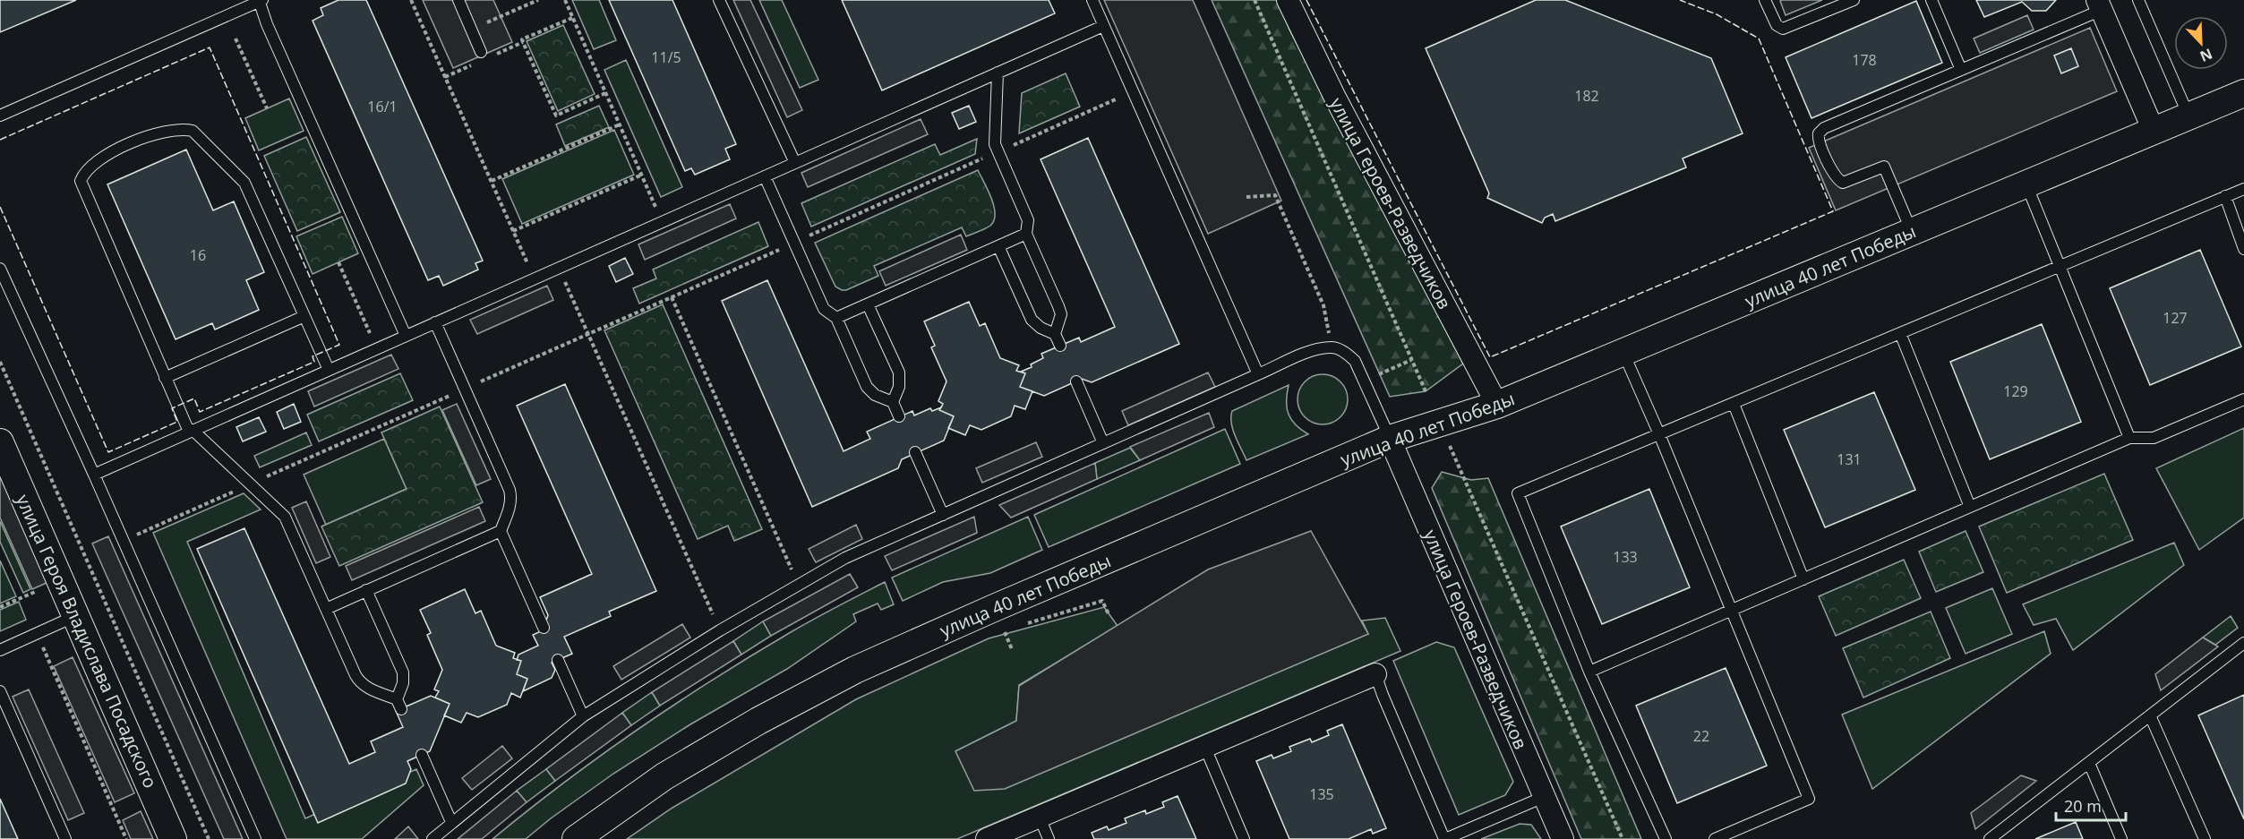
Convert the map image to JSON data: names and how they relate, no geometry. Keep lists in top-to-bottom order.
{
  "streets": {
    "street": ["улица Героев-Разведчиков", "улица 40 лет Победы", "улица Героя Владислава Посадского"]
  },
  "crossings": [
    ["улица Героев-Разведчиков", "улица 40 лет Победы"]
  ],
  "house_numbers": [
    "11/5",
    "178",
    "182",
    "16/1",
    "16",
    "127",
    "129",
    "131",
    "133",
    "22",
    "135"
  ],
  "scale_bar": "20 m",
  "north": "bottom right"
}
